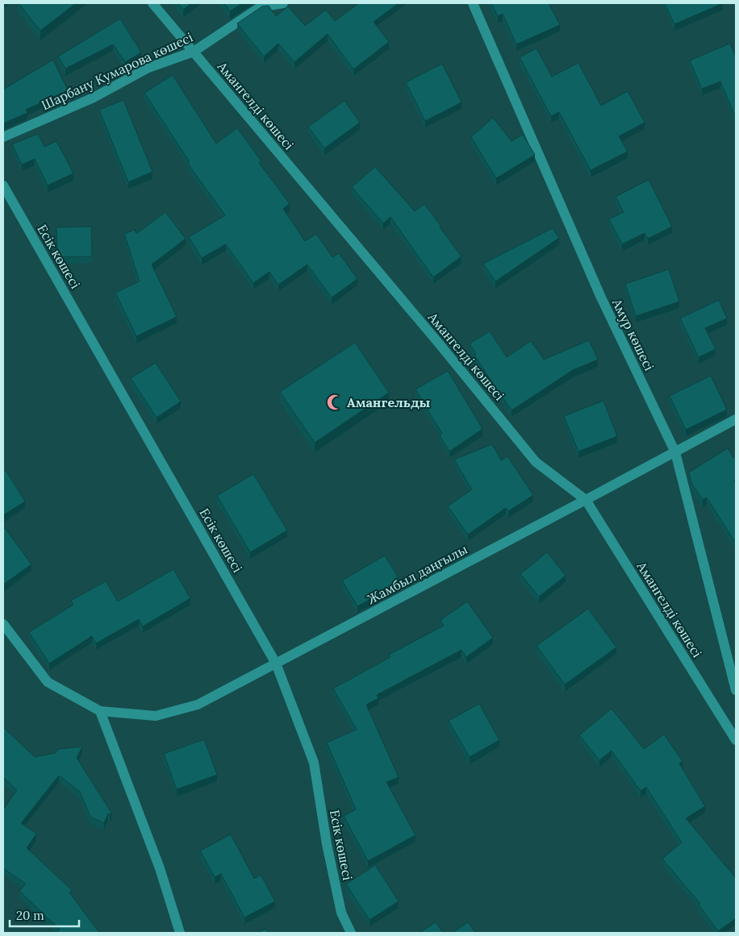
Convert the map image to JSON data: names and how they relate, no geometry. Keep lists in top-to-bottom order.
{
  "streets": {
    "street": [
      "Шарбану Кумарова көшесі",
      "Амангелді көшесі",
      "Есік көшесі",
      "Амур көшесі",
      "Жамбыл даңғылы"
    ]
  },
  "crossings": [
    ["Шарбану Кумарова көшесі", "Амангелді көшесі"],
    ["Амангелді көшесі", "Жамбыл даңғылы"],
    ["Есік көшесі", "Жамбыл даңғылы"],
    ["Амур көшесі", "Жамбыл даңғылы"]
  ],
  "places": {
    "mosque": ["Амангельды"]
  },
  "scale_bar": "20 m"
}
